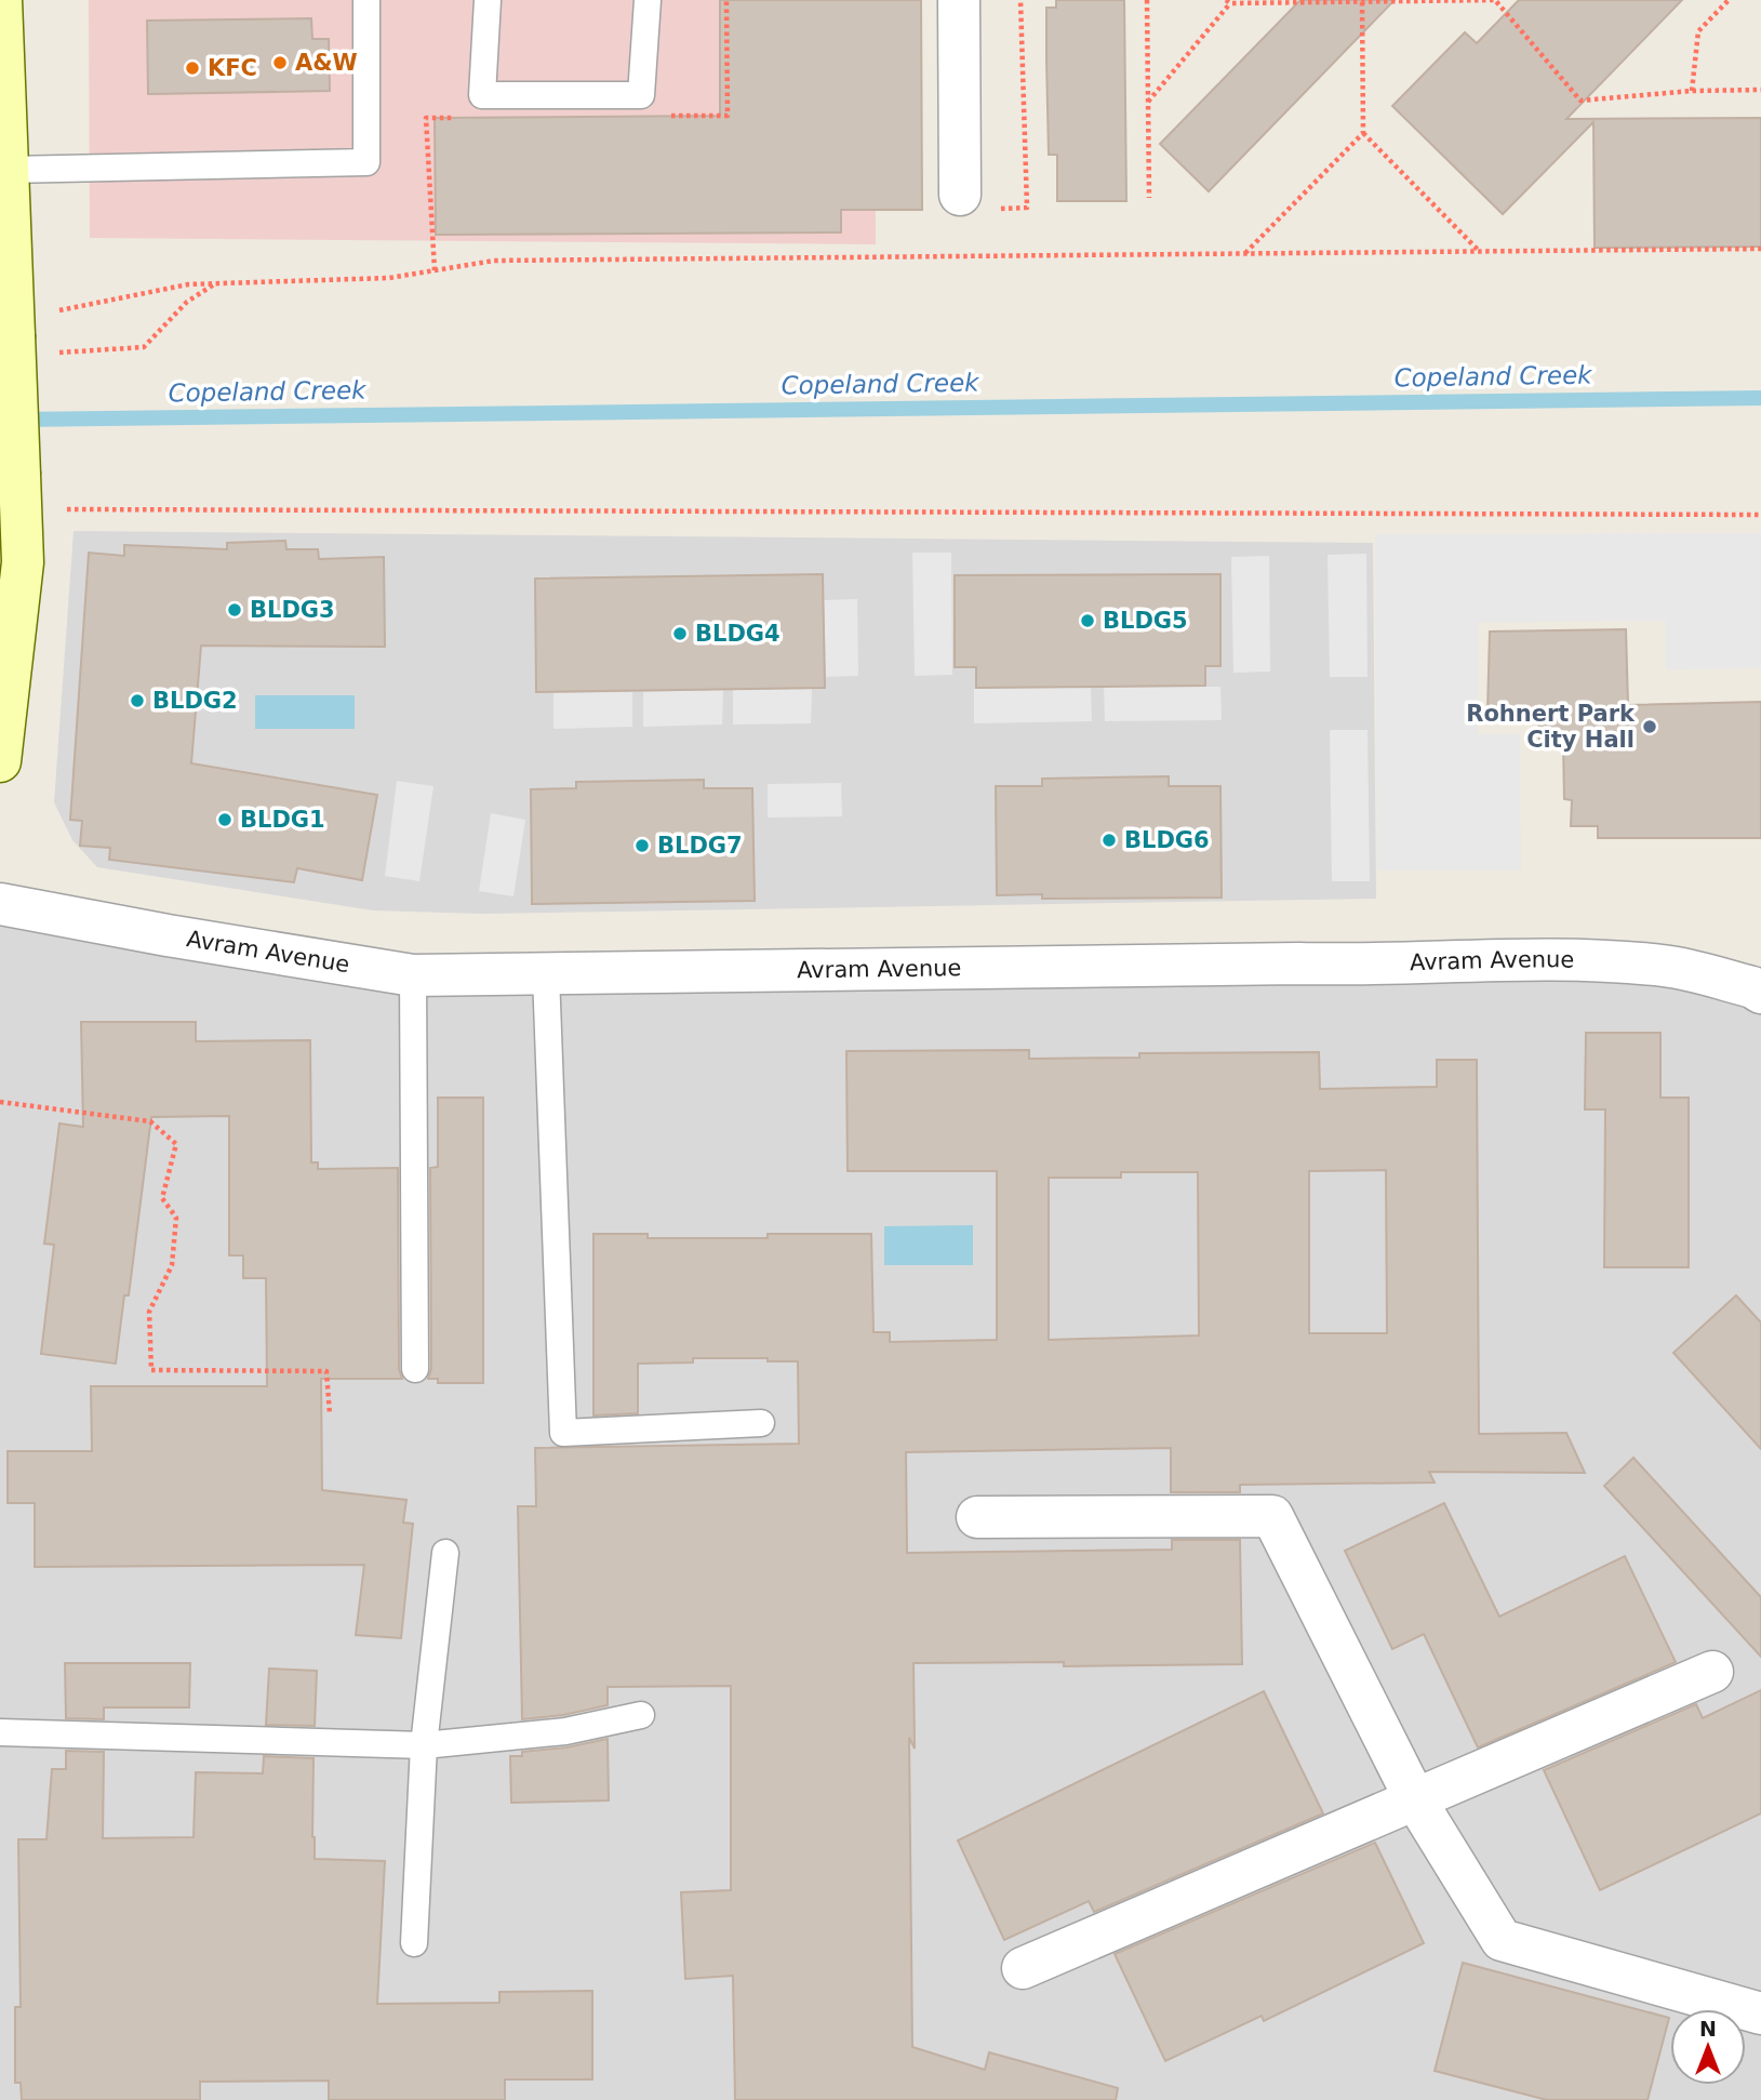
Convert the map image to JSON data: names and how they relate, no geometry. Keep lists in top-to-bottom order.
{
  "streets": {
    "street": ["Avram Avenue"]
  },
  "water": ["Copeland Creek"],
  "places": [
    "A&W",
    "KFC",
    "BLDG3",
    "BLDG5",
    "BLDG4",
    "BLDG2",
    "Rohnert Park City Hall",
    "BLDG1",
    "BLDG6",
    "BLDG7"
  ],
  "north": "top"
}
